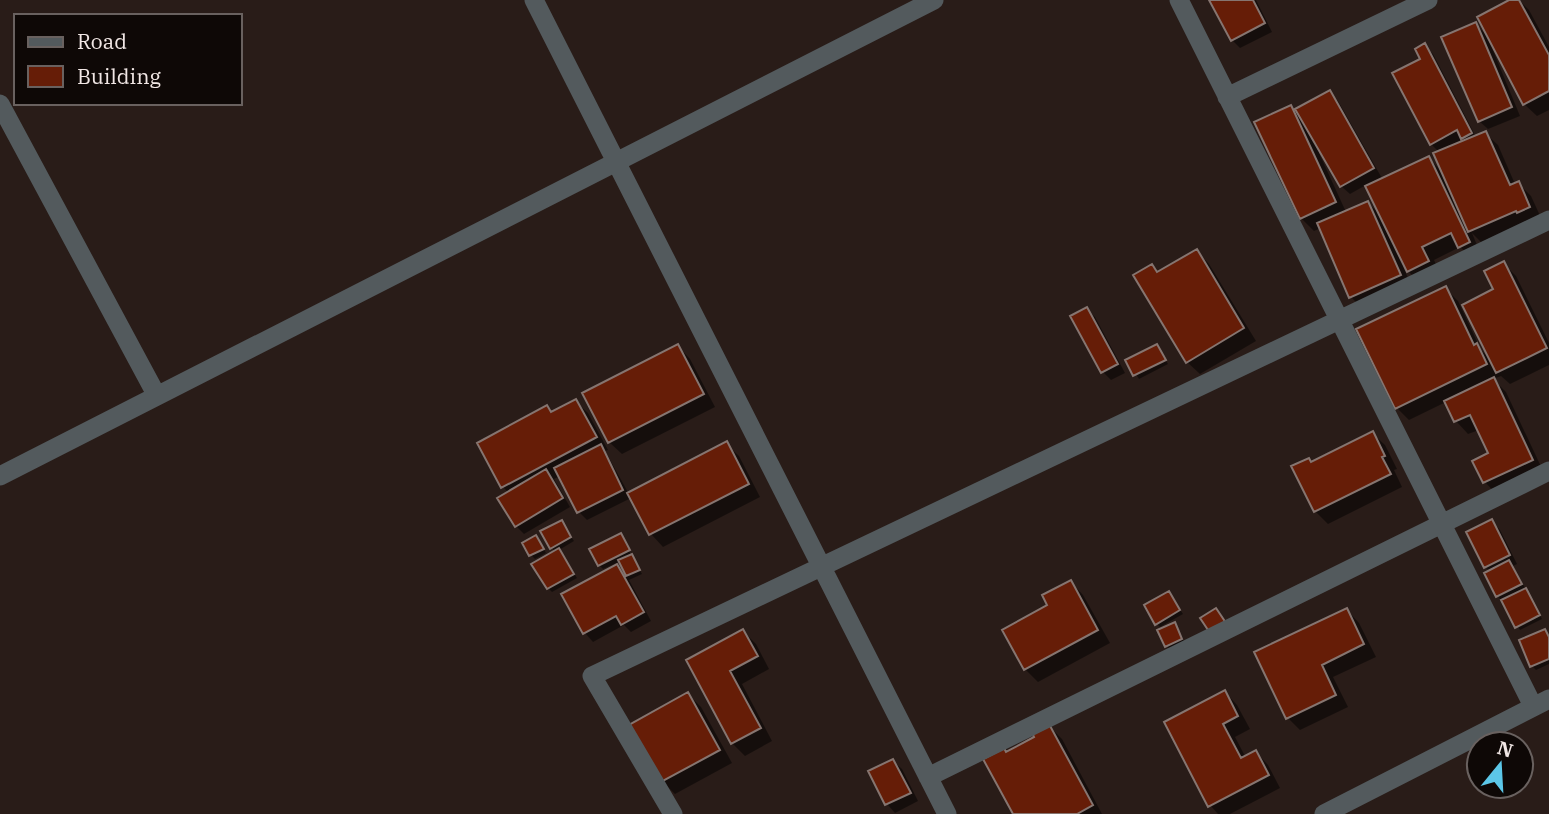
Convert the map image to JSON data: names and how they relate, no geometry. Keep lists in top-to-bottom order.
{
  "legend": ["Road", "Building"],
  "north": "top"
}
